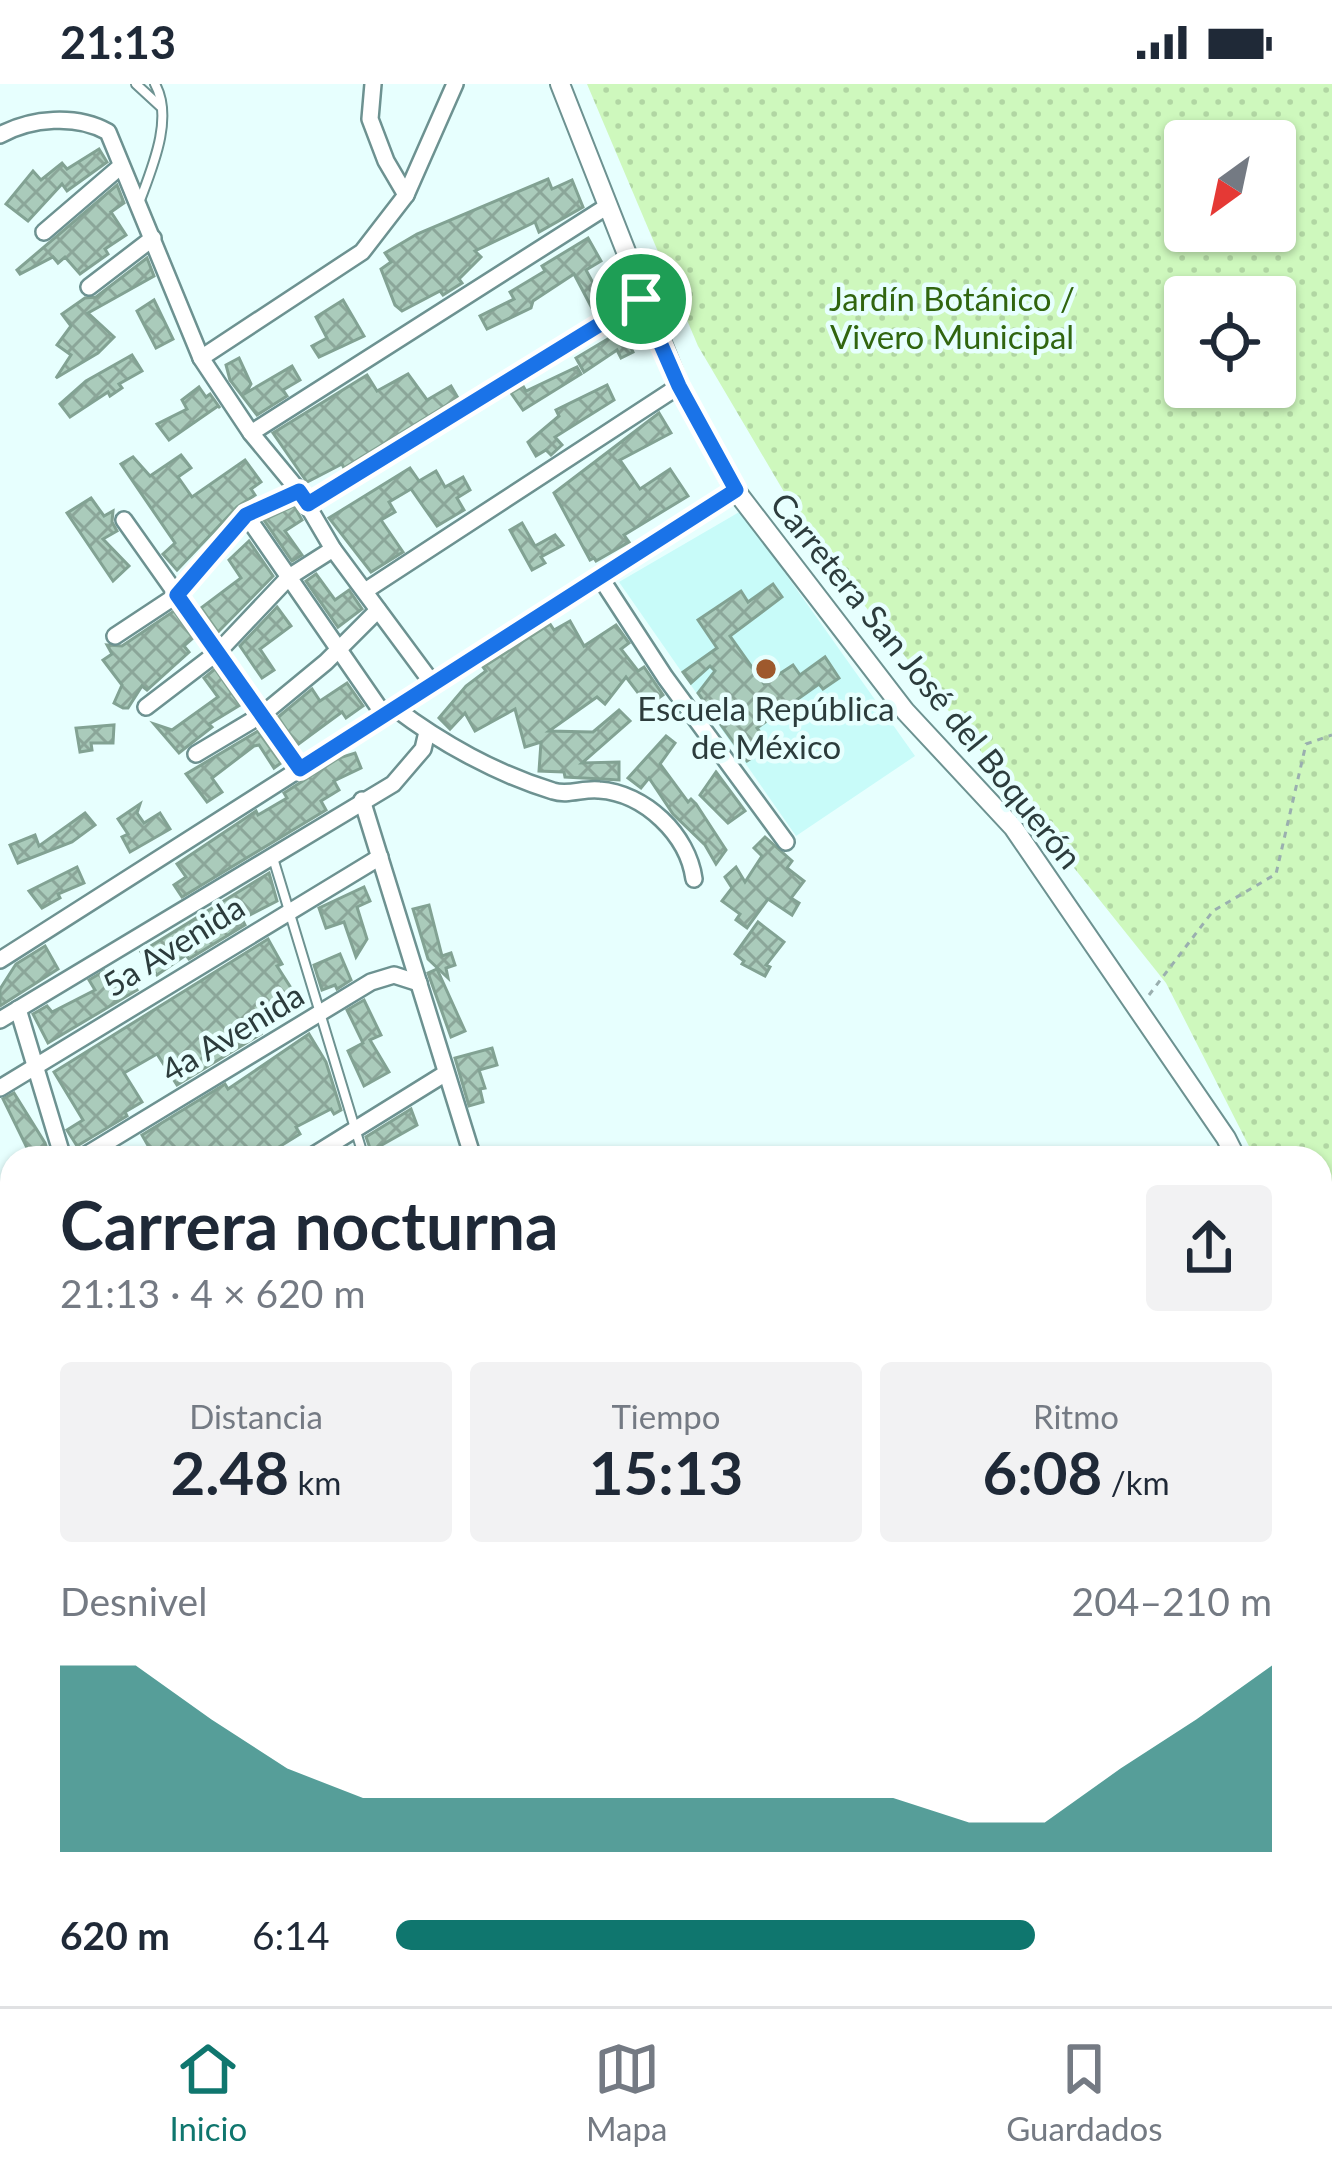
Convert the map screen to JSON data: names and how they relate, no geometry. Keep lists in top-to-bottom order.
{
  "streets": {
    "street": ["Carretera San José del Boquerón", "5a Avenida", "4a Avenida"]
  },
  "parks": ["Jardín Botánico / Vivero Municipal"],
  "places": ["Escuela República de México"],
  "north": "bottom left",
  "page": {
    "status": "21:13",
    "heading": ["Carrera nocturna", "21:13 · 4 × 620 m"],
    "stats": [
      ["Distancia", "2.48 km"],
      ["Tiempo", "15:13"],
      ["Ritmo", "6:08 /km"]
    ],
    "chart": ["Desnivel", "204–210 m"],
    "list": [
      {
        "name": "620 m",
        "note": "6:14"
      }
    ],
    "tabs": ["Inicio", "Mapa", "Guardados"]
  }
}
